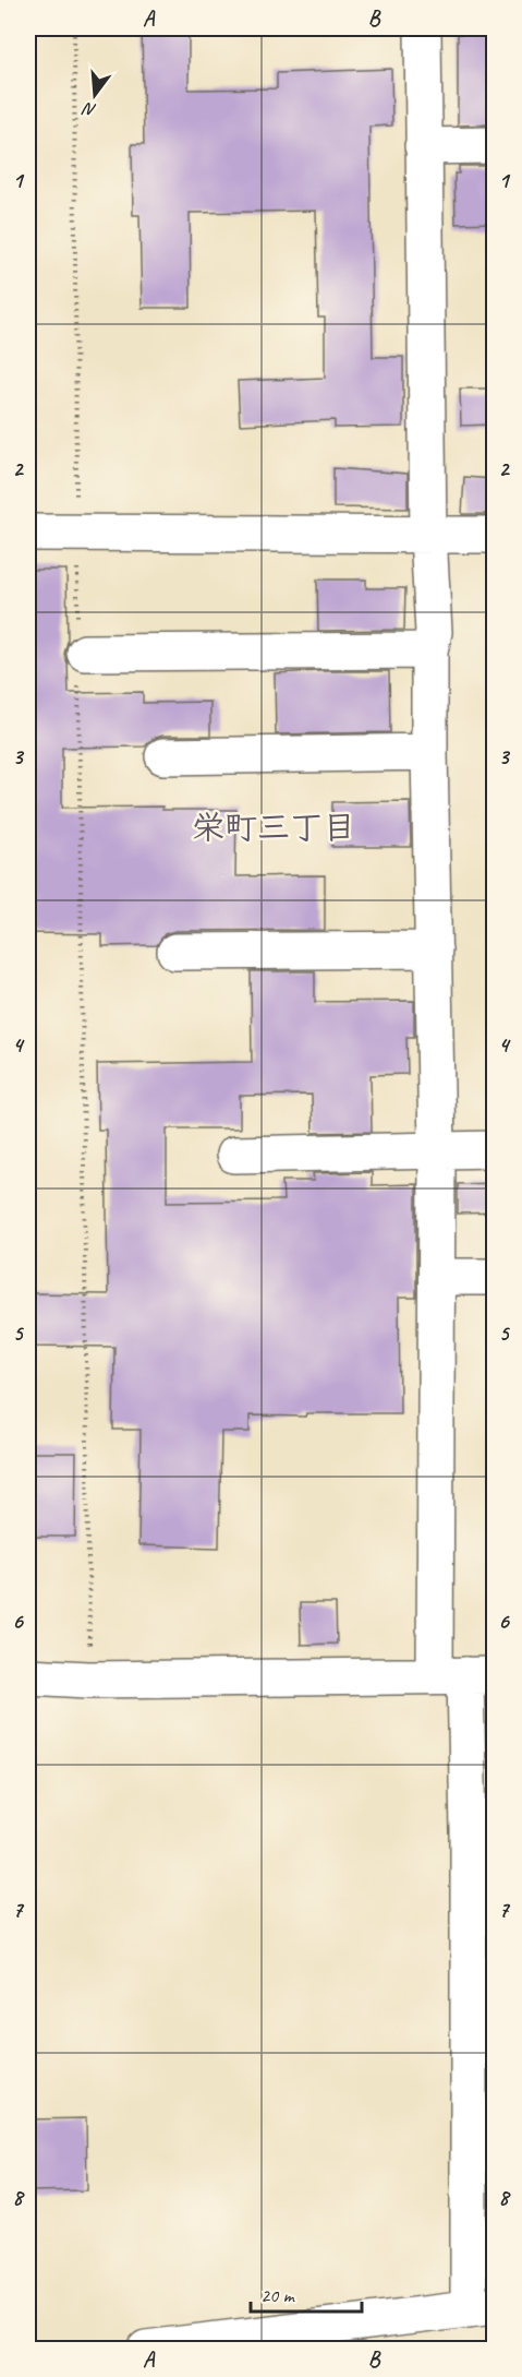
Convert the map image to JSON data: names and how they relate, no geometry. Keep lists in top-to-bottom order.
{
  "districts": ["栄町三丁目"],
  "scale_bar": "20 m",
  "north": "bottom",
  "grid": {
    "columns": ["A", "B"],
    "rows": [
      "1",
      "2",
      "3",
      "4",
      "5",
      "6",
      "7",
      "8"
    ]
  }
}
